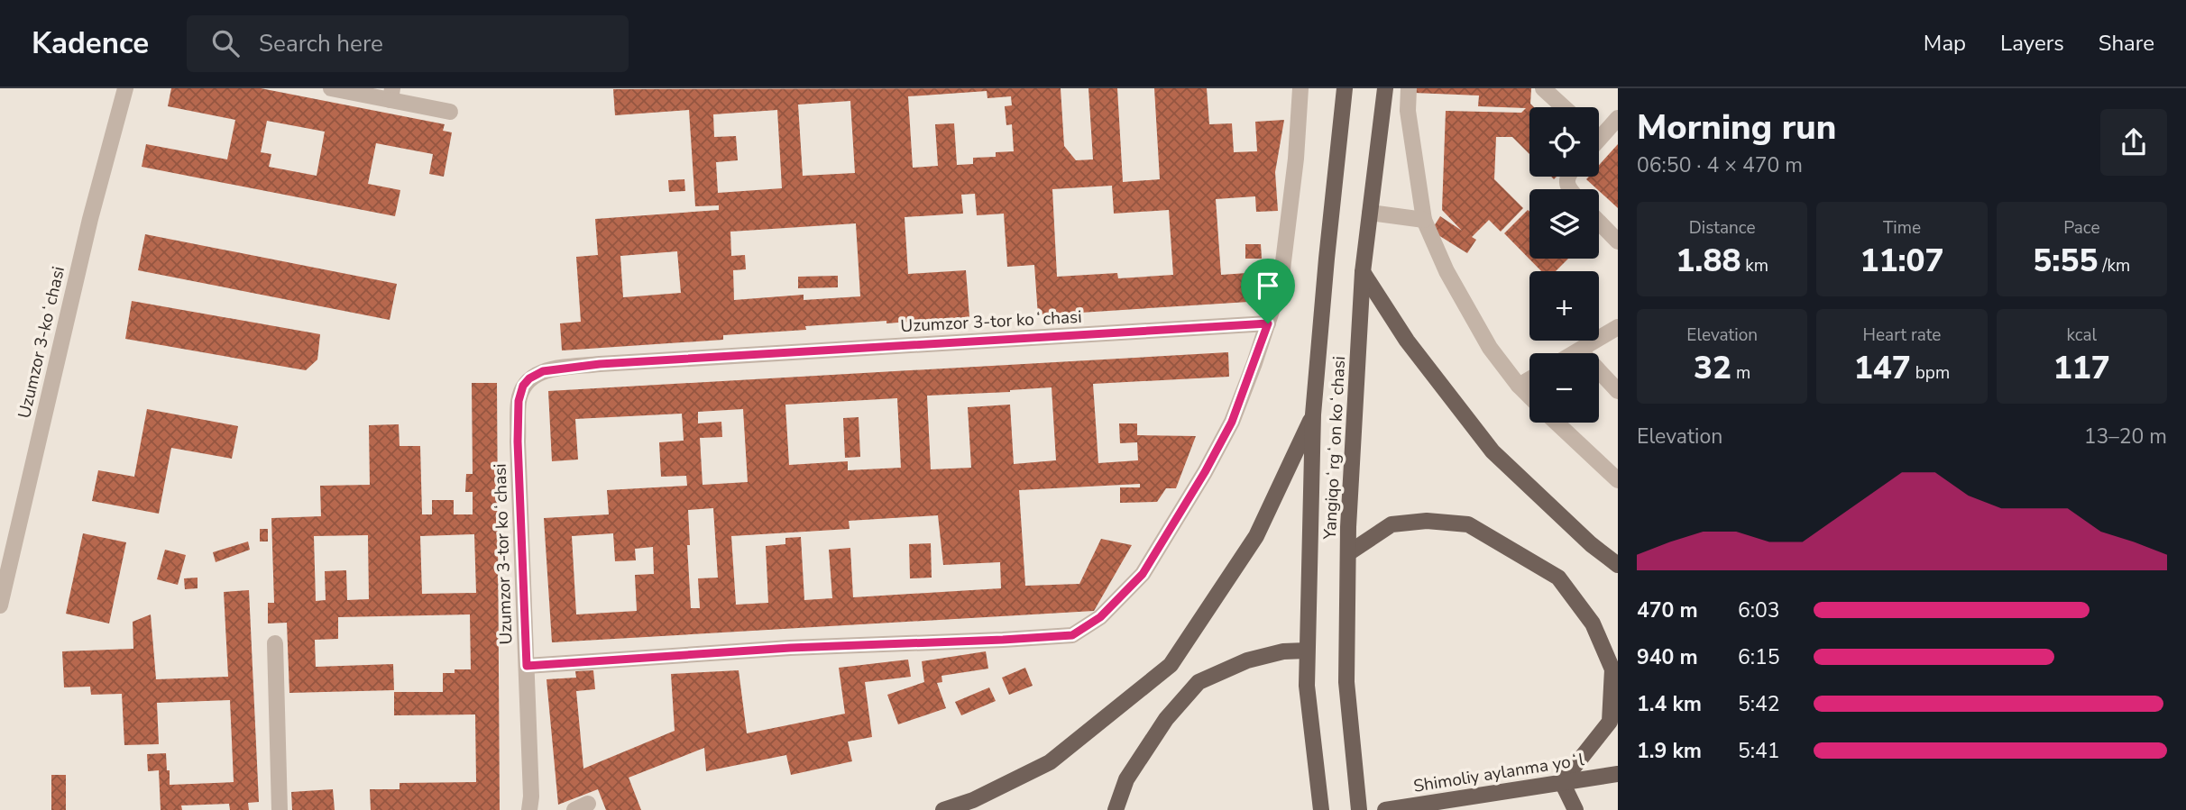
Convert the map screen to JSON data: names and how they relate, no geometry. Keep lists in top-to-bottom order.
{
  "streets": {
    "main road": ["Yangiqoʻrgʻon koʻchasi", "Shimoliy aylanma yoʻl"],
    "street": ["Uzumzor 3-tor koʻchasi", "Uzumzor 3-koʻchasi"]
  },
  "page": {
    "header": "Kadence",
    "search": "Search here",
    "nav": ["Map", "Layers", "Share"],
    "heading": ["Morning run", "06:50 · 4 × 470 m"],
    "map_buttons": ["+", "−"],
    "stats": [
      ["Distance", "1.88 km"],
      ["Time", "11:07"],
      ["Pace", "5:55 /km"],
      ["Elevation", "32 m"],
      ["Heart rate", "147 bpm"],
      ["kcal", "117"]
    ],
    "chart": ["Elevation", "13–20 m"],
    "list": [
      {
        "name": "470 m",
        "note": "6:03"
      },
      {
        "name": "940 m",
        "note": "6:15"
      },
      {
        "name": "1.4 km",
        "note": "5:42"
      },
      {
        "name": "1.9 km",
        "note": "5:41"
      }
    ]
  }
}
